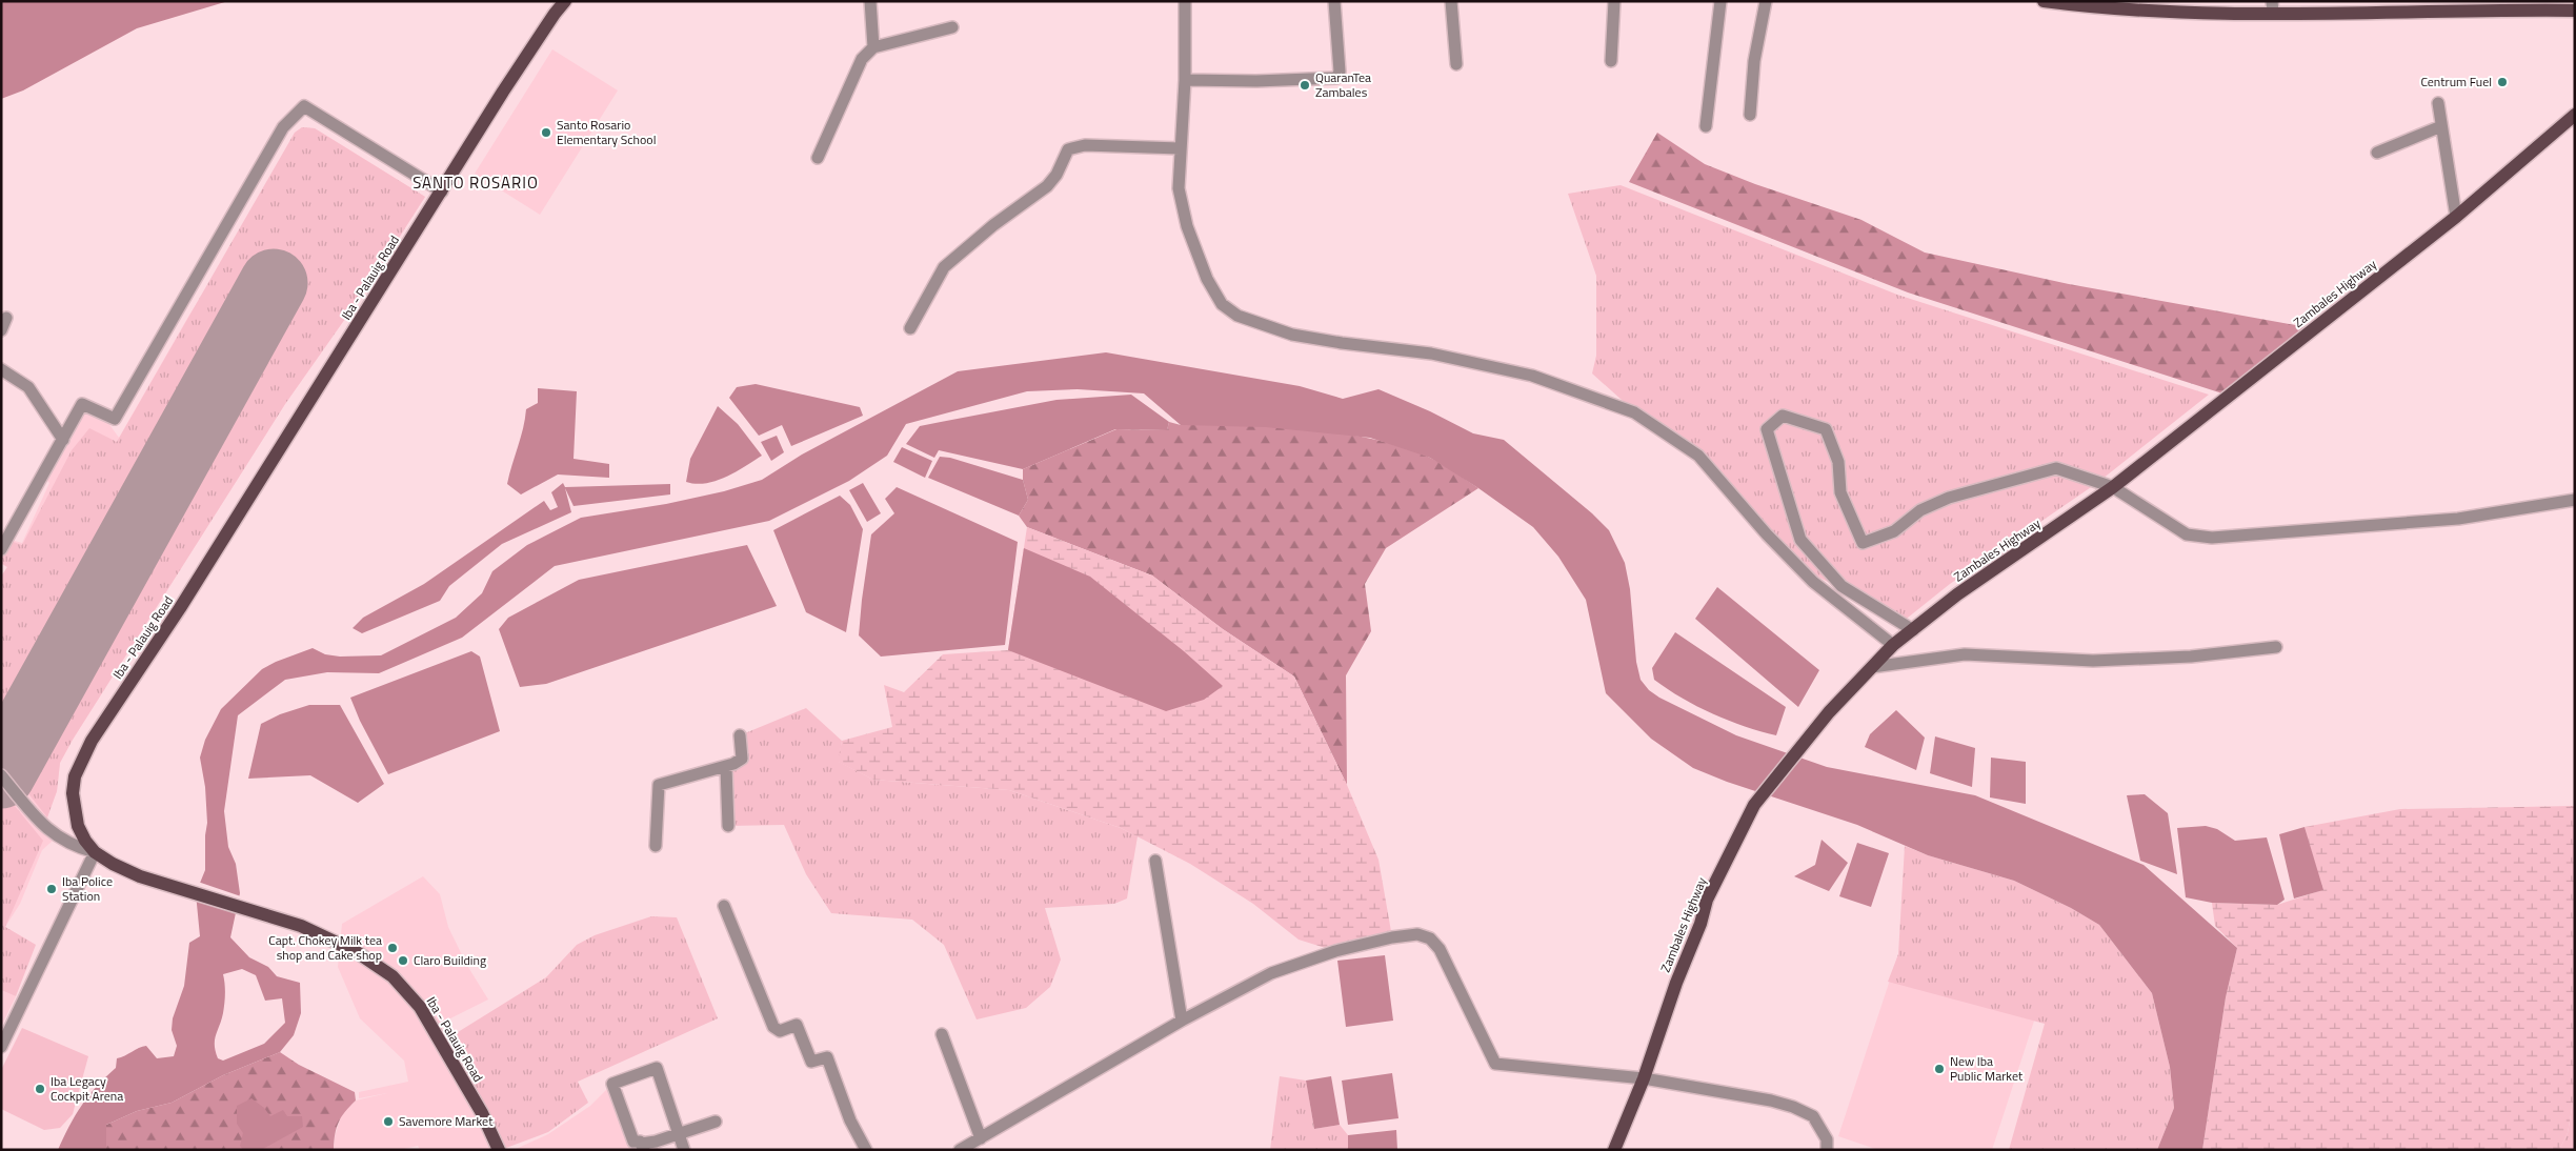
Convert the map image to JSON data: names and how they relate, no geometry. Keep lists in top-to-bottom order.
{
  "streets": {
    "main road": ["Iba - Palauig Road", "Zambales Highway"]
  },
  "districts": ["SANTO ROSARIO"],
  "places": [
    "Centrum Fuel",
    "QuaranTea Zambales",
    "Santo Rosario Elementary School",
    "Iba Police Station",
    "Capt. Chokey Milk tea shop and Cake shop",
    "Claro Building",
    "New Iba Public Market",
    "Iba Legacy Cockpit Arena",
    "Savemore Market"
  ]
}
